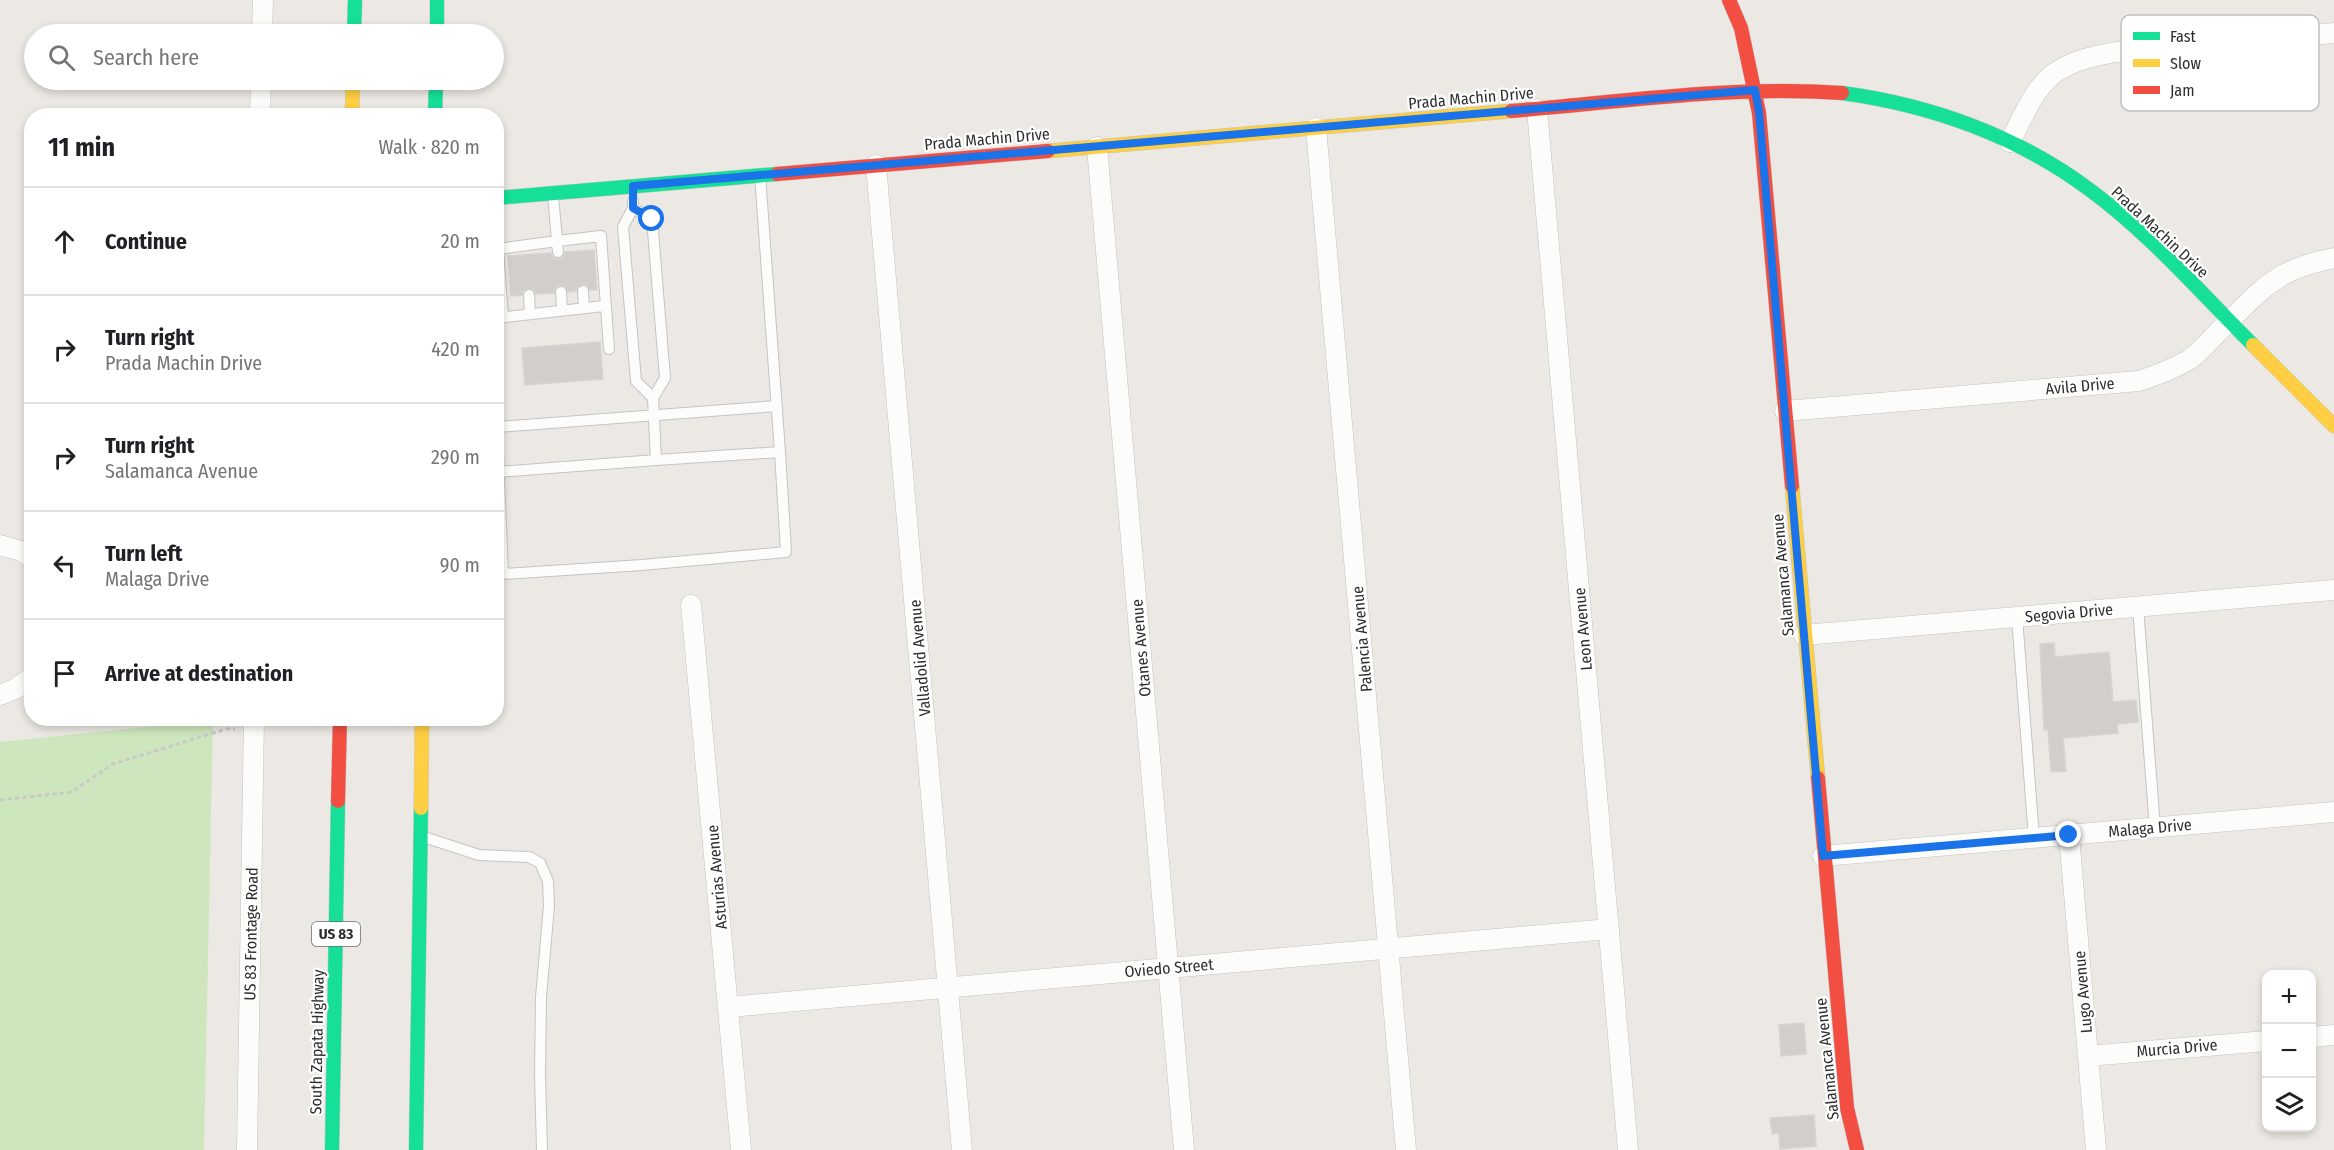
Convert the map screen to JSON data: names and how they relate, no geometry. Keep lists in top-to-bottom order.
{
  "streets": {
    "street": [
      "Prada Machin Drive",
      "Avila Drive",
      "Salamanca Avenue",
      "Segovia Drive",
      "Leon Avenue",
      "Palencia Avenue",
      "Otanes Avenue",
      "Valladolid Avenue",
      "Malaga Drive",
      "Asturias Avenue",
      "US 83 Frontage Road",
      "US 83",
      "Oviedo Street",
      "Lugo Avenue",
      "South Zapata Highway",
      "Murcia Drive"
    ]
  },
  "crossings": [
    ["Prada Machin Drive", "Avila Drive"],
    ["Prada Machin Drive", "Salamanca Avenue"],
    ["Prada Machin Drive", "Leon Avenue"],
    ["Prada Machin Drive", "Palencia Avenue"],
    ["Prada Machin Drive", "Otanes Avenue"],
    ["Prada Machin Drive", "Valladolid Avenue"],
    ["Avila Drive", "Salamanca Avenue"],
    ["Salamanca Avenue", "Segovia Drive"],
    ["Salamanca Avenue", "Malaga Drive"],
    ["Leon Avenue", "Oviedo Street"],
    ["Palencia Avenue", "Oviedo Street"],
    ["Otanes Avenue", "Oviedo Street"],
    ["Valladolid Avenue", "Oviedo Street"],
    ["Malaga Drive", "Lugo Avenue"],
    ["Asturias Avenue", "Oviedo Street"],
    ["Lugo Avenue", "Murcia Drive"]
  ],
  "legend": ["Fast", "Slow", "Jam"],
  "page": {
    "search": "Search here",
    "heading": ["11 min", "Walk · 820 m"],
    "list": [
      ["Continue", "20 m"],
      ["Turn right", "Prada Machin Drive", "420 m"],
      ["Turn right", "Salamanca Avenue", "290 m"],
      ["Turn left", "Malaga Drive", "90 m"],
      "Arrive at destination"
    ],
    "map_buttons": ["+", "−"]
  }
}
